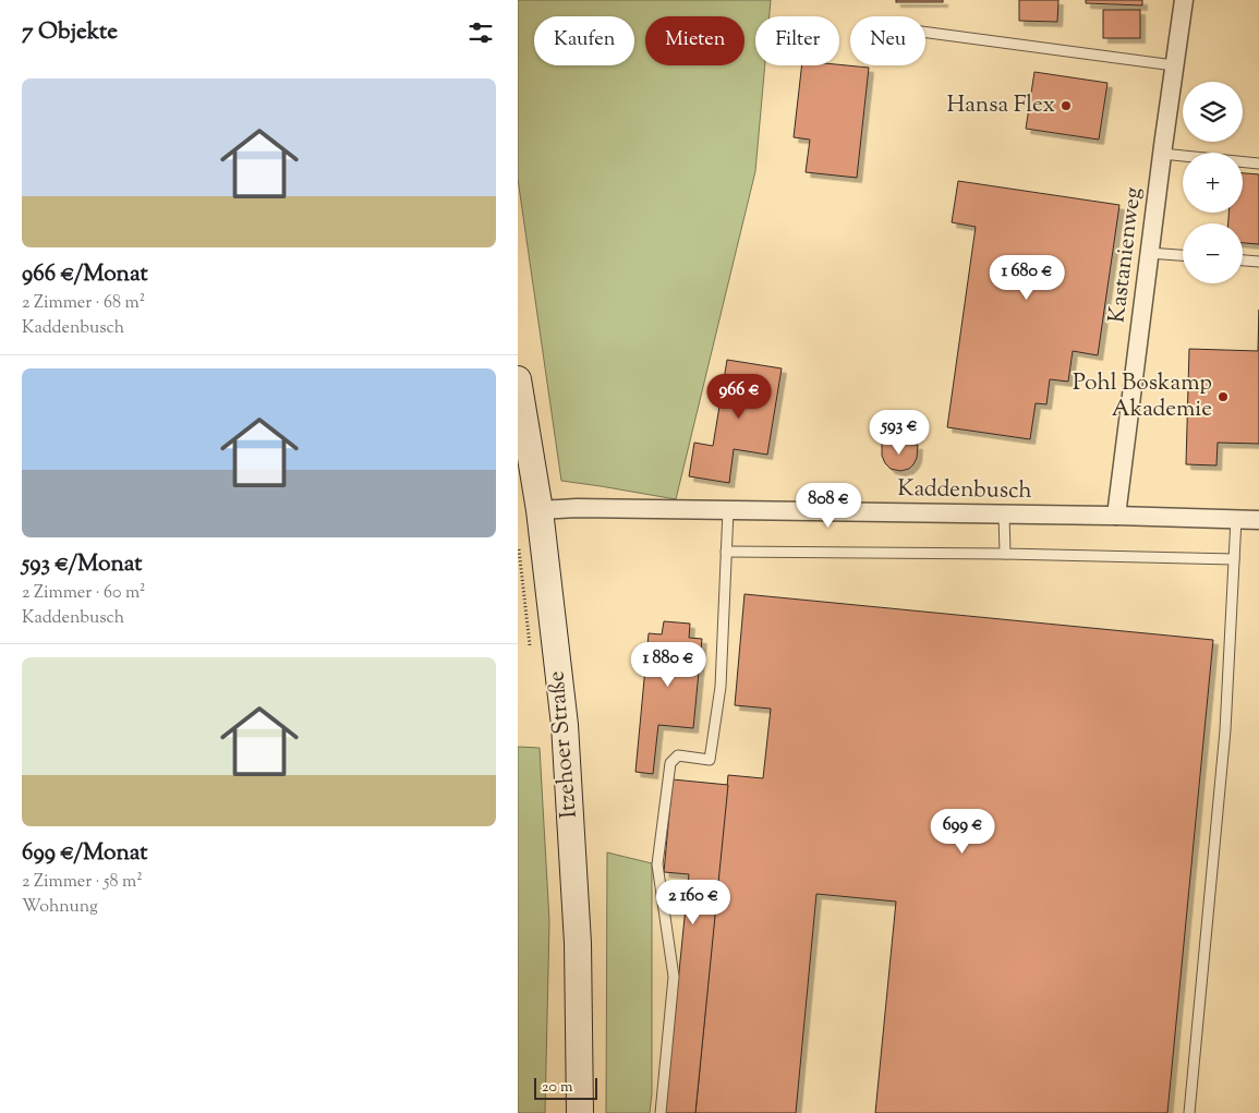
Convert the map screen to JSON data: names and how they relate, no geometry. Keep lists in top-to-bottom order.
{
  "streets": {
    "main road": ["Itzehoer Straße"],
    "street": ["Kastanienweg", "Kaddenbusch"]
  },
  "crossings": [
    ["Kastanienweg", "Kaddenbusch"],
    ["Kaddenbusch", "Itzehoer Straße"]
  ],
  "places": ["Hansa Flex", "Pohl Boskamp Akademie"],
  "scale_bar": "20 m",
  "page": {
    "heading": "7 Objekte",
    "chip": [
      "Kaufen",
      "Mieten",
      "Filter",
      "Neu"
    ],
    "list": [
      {
        "name": "966 €/Monat",
        "note": "2 Zimmer · 68 m² · Kaddenbusch"
      },
      {
        "name": "593 €/Monat",
        "note": "2 Zimmer · 60 m² · Kaddenbusch"
      },
      {
        "name": "699 €/Monat",
        "note": "2 Zimmer · 58 m² · Wohnung"
      }
    ],
    "map_buttons": ["+", "−"],
    "price": [
      "1 680 €",
      "966 €",
      "593 €",
      "808 €",
      "1 880 €",
      "699 €",
      "2 160 €"
    ],
    "scale": "20 m"
  }
}
